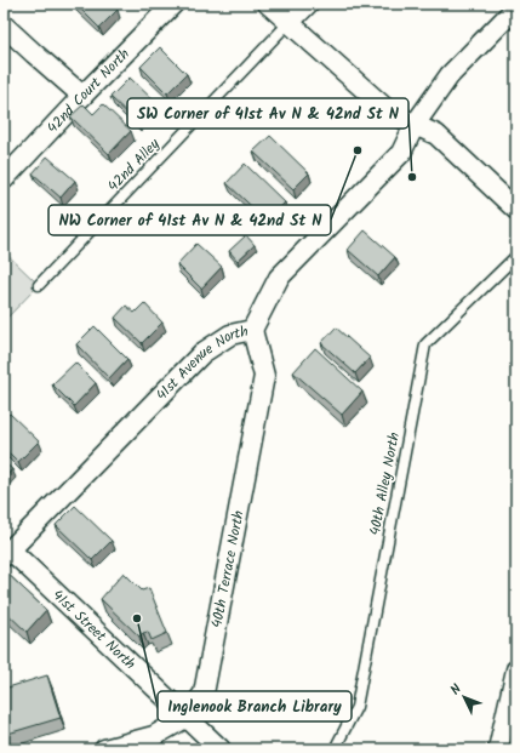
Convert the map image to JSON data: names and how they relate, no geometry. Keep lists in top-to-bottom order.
{
  "streets": {
    "street": [
      "42nd Court North",
      "41st Avenue North",
      "40th Terrace North",
      "41st Street North"
    ],
    "lane": ["42nd Alley", "40th Alley North"]
  },
  "crossings": [
    ["41st Avenue North", "40th Terrace North"],
    ["41st Avenue North", "41st Street North"],
    ["40th Terrace North", "41st Street North"]
  ],
  "places": ["NW Corner of 41st Av N & 42nd St N", "SW Corner of 41st Av N & 42nd St N", "Inglenook Branch Library"],
  "north": "top left"
}
